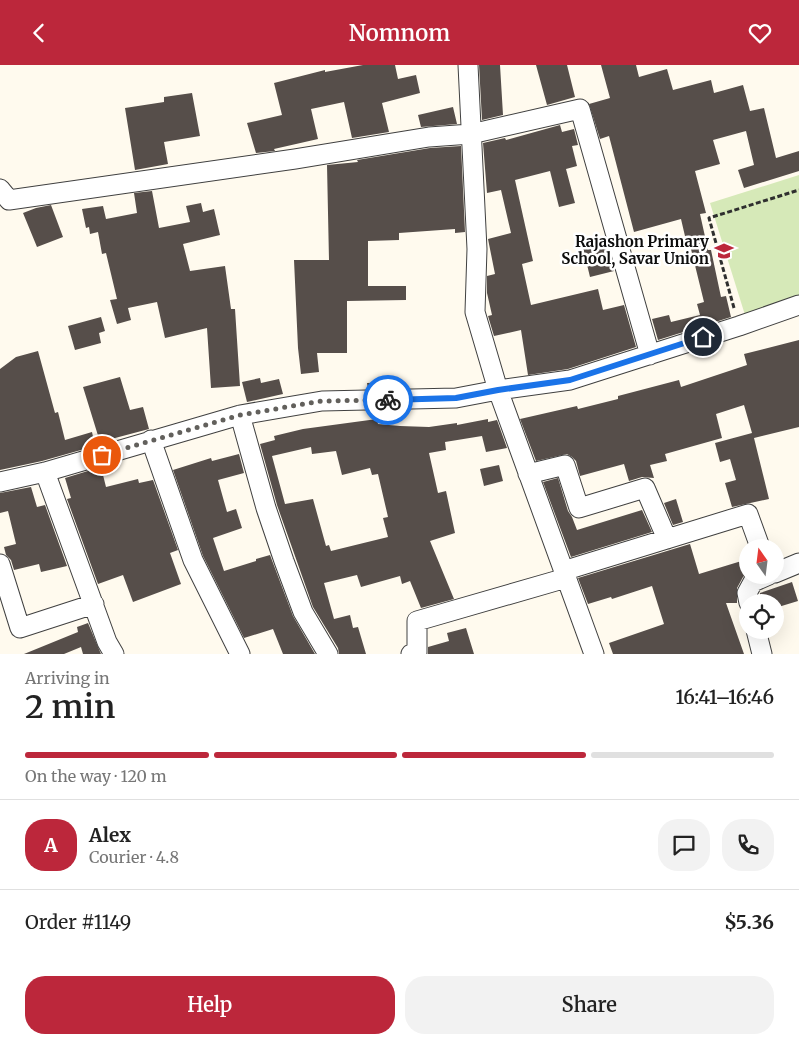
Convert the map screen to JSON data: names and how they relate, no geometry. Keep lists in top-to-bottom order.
{
  "places": {
    "school or university": ["Rajashon Primary School, Savar Union"]
  },
  "north": "top",
  "page": {
    "header": "Nomnom",
    "heading": ["2 min", "Arriving in", "16:41–16:46"],
    "panel": [
      "Alex",
      "Courier · 4.8",
      "Order #1149",
      "$5.36"
    ],
    "bar": "On the way · 120 m",
    "round": "A",
    "buttons": ["Help", "Share"]
  }
}
